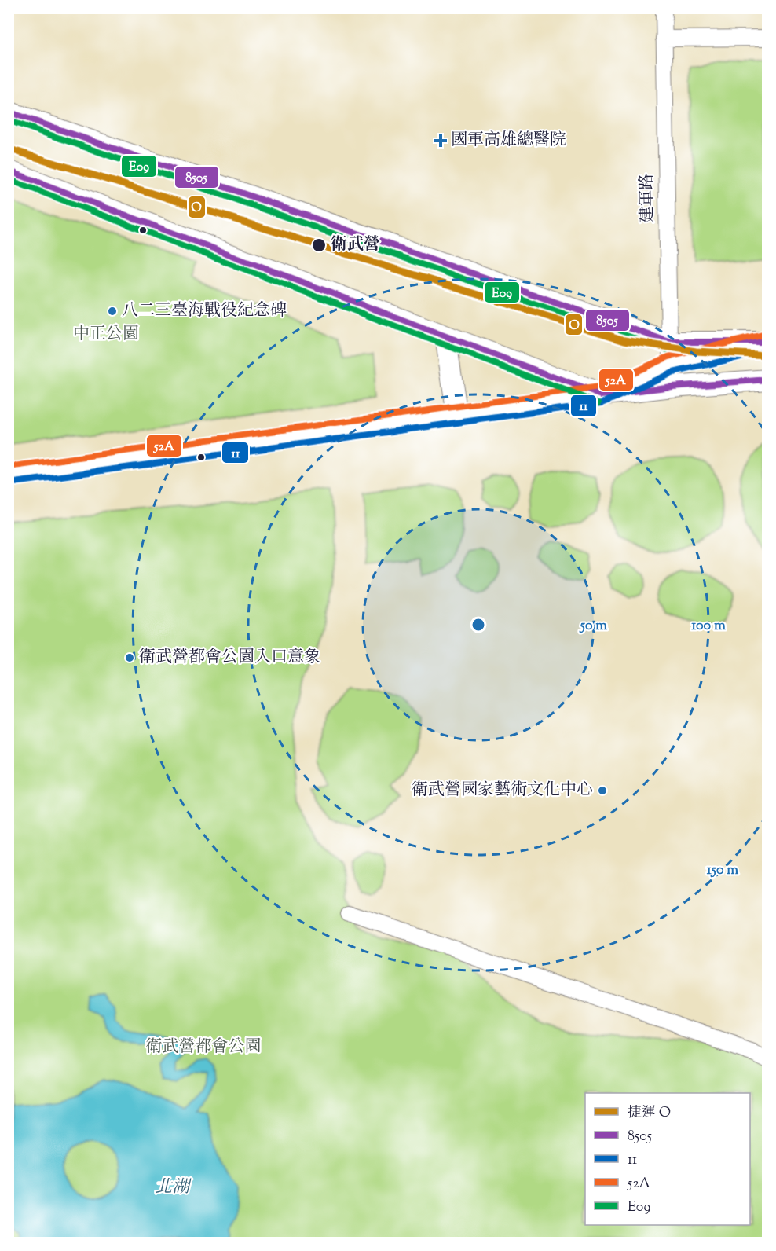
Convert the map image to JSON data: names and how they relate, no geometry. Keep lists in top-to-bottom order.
{
  "streets": {
    "street": ["建軍路"]
  },
  "water": ["北湖"],
  "parks": ["中正公園", "衛武營都會公園"],
  "places": {
    "health": ["國軍高雄總醫院"],
    "other": [
      "衛武營",
      "八二三臺海戰役紀念碑",
      "衛武營都會公園入口意象",
      "衛武營國家藝術文化中心"
    ]
  },
  "lines": [
    "transit line 8505",
    "transit line E09",
    "metro line O",
    "transit line 52A",
    "transit line 11"
  ],
  "legend": [
    "捷運 O",
    "8505",
    "11",
    "52A",
    "E09"
  ],
  "rings": ["50 m", "100 m", "150 m"]
}
